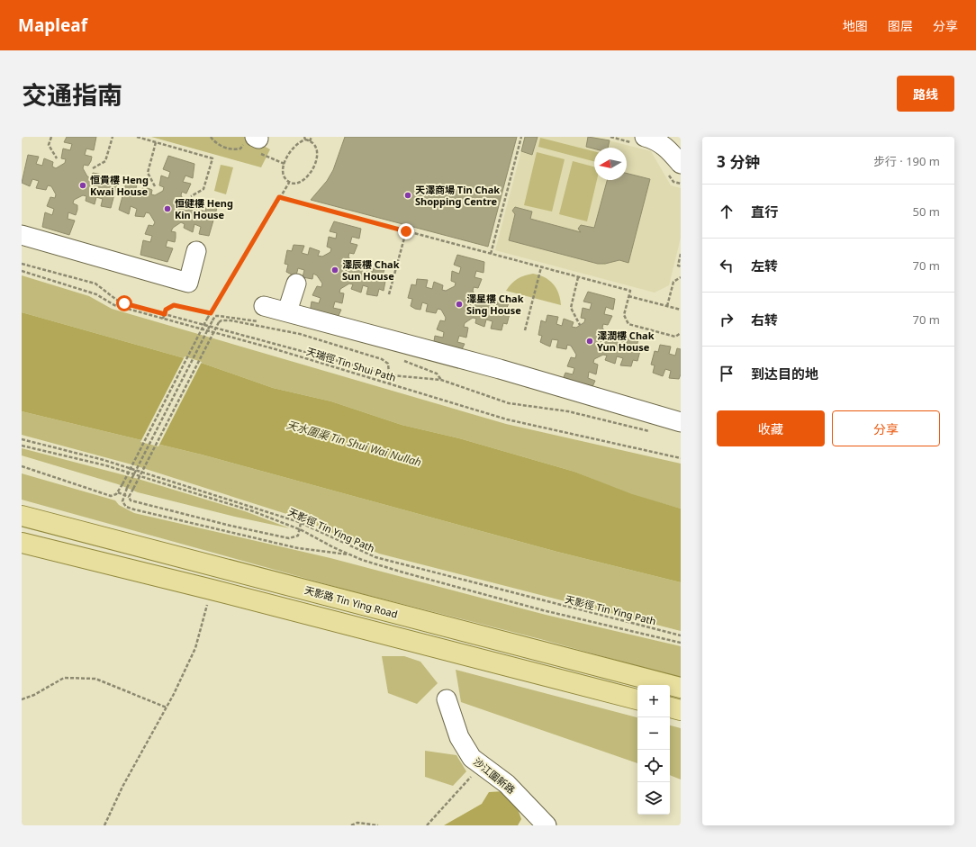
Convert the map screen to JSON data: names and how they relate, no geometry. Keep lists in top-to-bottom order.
{
  "streets": {
    "main road": ["天影路 Tin Ying Road"],
    "street": ["沙江圍新路"],
    "path": ["天瑞徑 Tin Shui Path", "天影徑 Tin Ying Path"]
  },
  "water": ["天水圍渠 Tin Shui Wai Nullah"],
  "places": [
    "恒貴樓 Heng Kwai House",
    "天澤商場 Tin Chak Shopping Centre",
    "恒健樓 Heng Kin House",
    "澤辰樓 Chak Sun House",
    "澤星樓 Chak Sing House",
    "澤潤樓 Chak Yun House"
  ],
  "north": "left",
  "page": {
    "header": "Mapleaf",
    "nav": ["地图", "图层", "分享"],
    "title": "交通指南",
    "buttons": [
      "路线",
      ["收藏", "分享"]
    ],
    "heading": ["3 分钟", "步行 · 190 m"],
    "list": [
      ["直行", "50 m"],
      ["左转", "70 m"],
      ["右转", "70 m"],
      "到达目的地"
    ],
    "map_buttons": ["+", "−"]
  }
}
